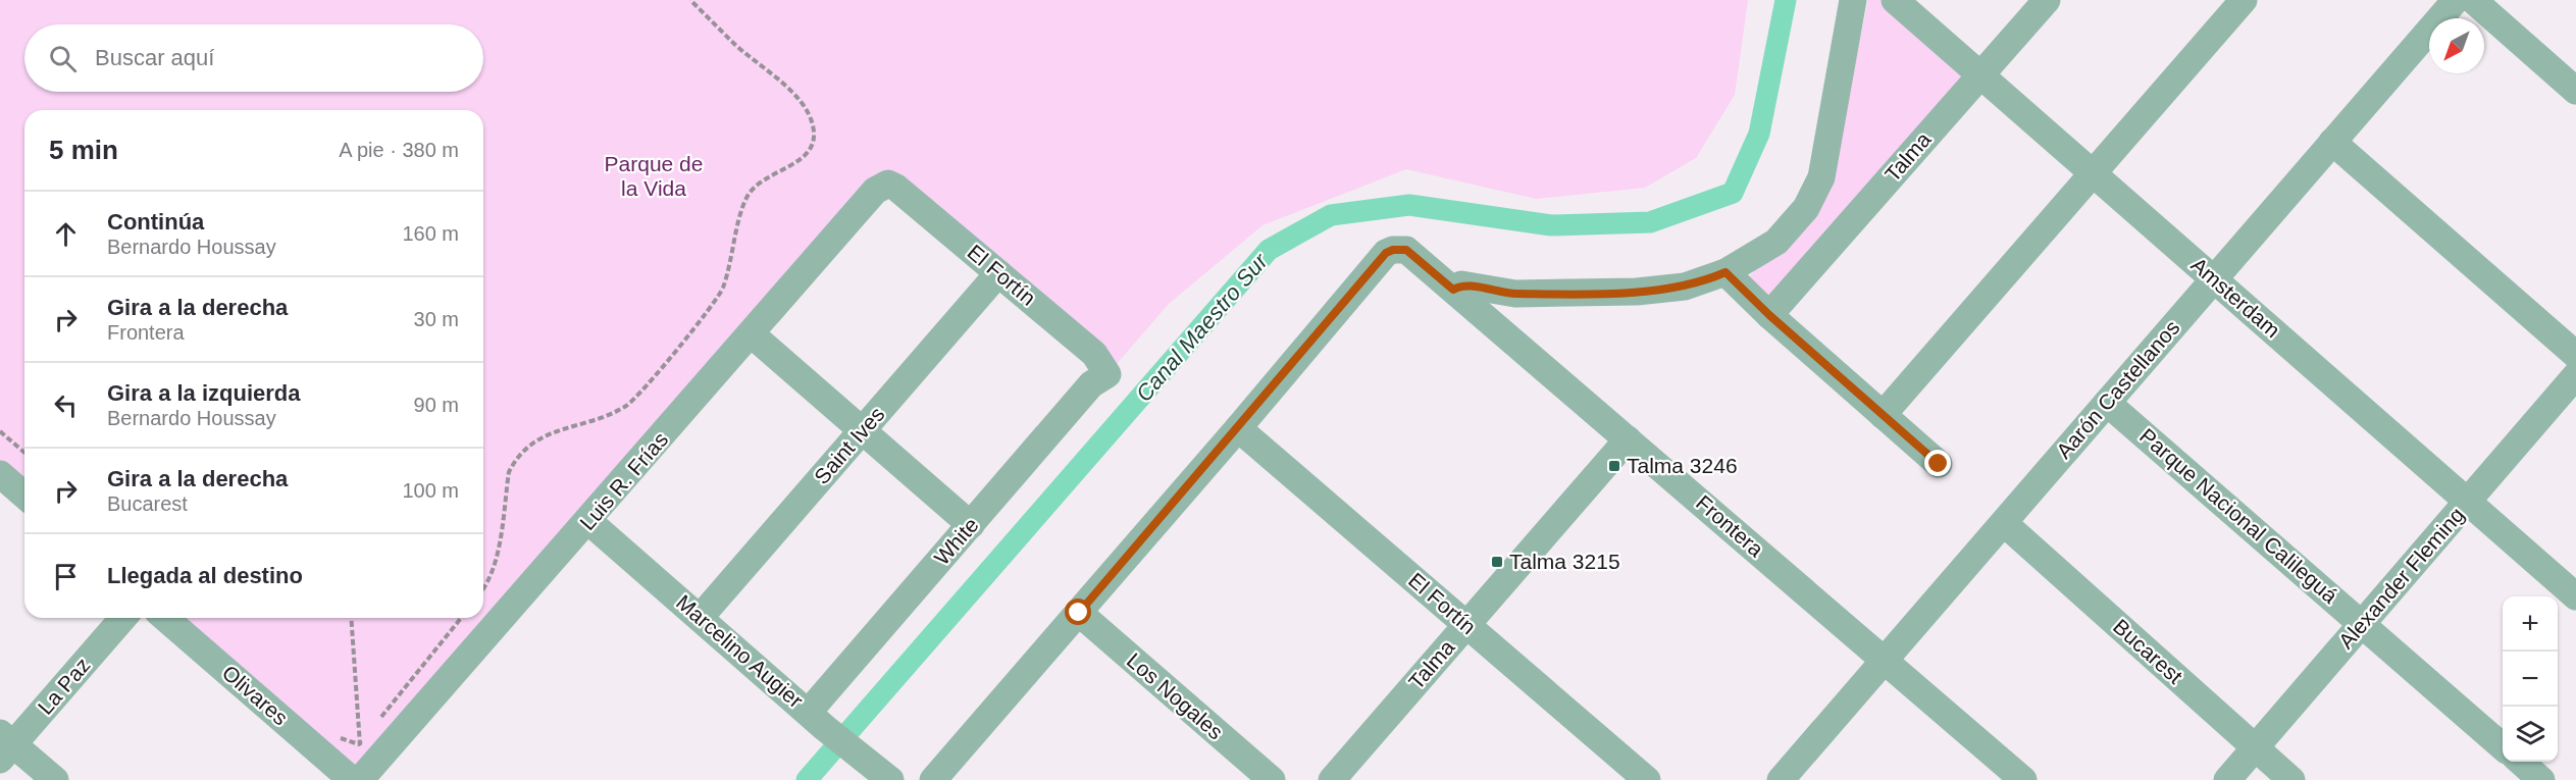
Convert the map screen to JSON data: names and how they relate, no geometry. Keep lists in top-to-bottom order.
{
  "streets": {
    "street": [
      "Talma",
      "El Fortín",
      "Amsterdam",
      "Aarón Castellanos",
      "Saint Ives",
      "Luis R. Frías",
      "Parque Nacional Calileguá",
      "Frontera",
      "White",
      "Alexander Fleming",
      "Marcelino Augier",
      "Bucarest",
      "La Paz",
      "Olivares",
      "Los Nogales"
    ]
  },
  "crossings": [
    ["Talma", "El Fortín"],
    ["Talma", "Amsterdam"],
    ["Talma", "Frontera"],
    ["El Fortín", "Saint Ives"],
    ["El Fortín", "Luis R. Frías"],
    ["El Fortín", "Frontera"],
    ["El Fortín", "White"],
    ["Amsterdam", "Aarón Castellanos"],
    ["Amsterdam", "Alexander Fleming"],
    ["Aarón Castellanos", "Parque Nacional Calileguá"],
    ["Aarón Castellanos", "Frontera"],
    ["Aarón Castellanos", "Bucarest"],
    ["Saint Ives", "Marcelino Augier"],
    ["Luis R. Frías", "Marcelino Augier"],
    ["Luis R. Frías", "Olivares"],
    ["Parque Nacional Calileguá", "Alexander Fleming"],
    ["White", "Marcelino Augier"],
    ["Alexander Fleming", "Bucarest"]
  ],
  "water": ["Canal Maestro Sur"],
  "parks": ["Parque de la Vida"],
  "places": {
    "transit": ["Talma 3246", "Talma 3215"]
  },
  "north": "bottom left",
  "page": {
    "search": "Buscar aquí",
    "heading": ["5 min", "A pie · 380 m"],
    "list": [
      ["Continúa", "Bernardo Houssay", "160 m"],
      ["Gira a la derecha", "Frontera", "30 m"],
      ["Gira a la izquierda", "Bernardo Houssay", "90 m"],
      ["Gira a la derecha", "Bucarest", "100 m"],
      "Llegada al destino"
    ],
    "map_buttons": ["+", "−"]
  }
}
